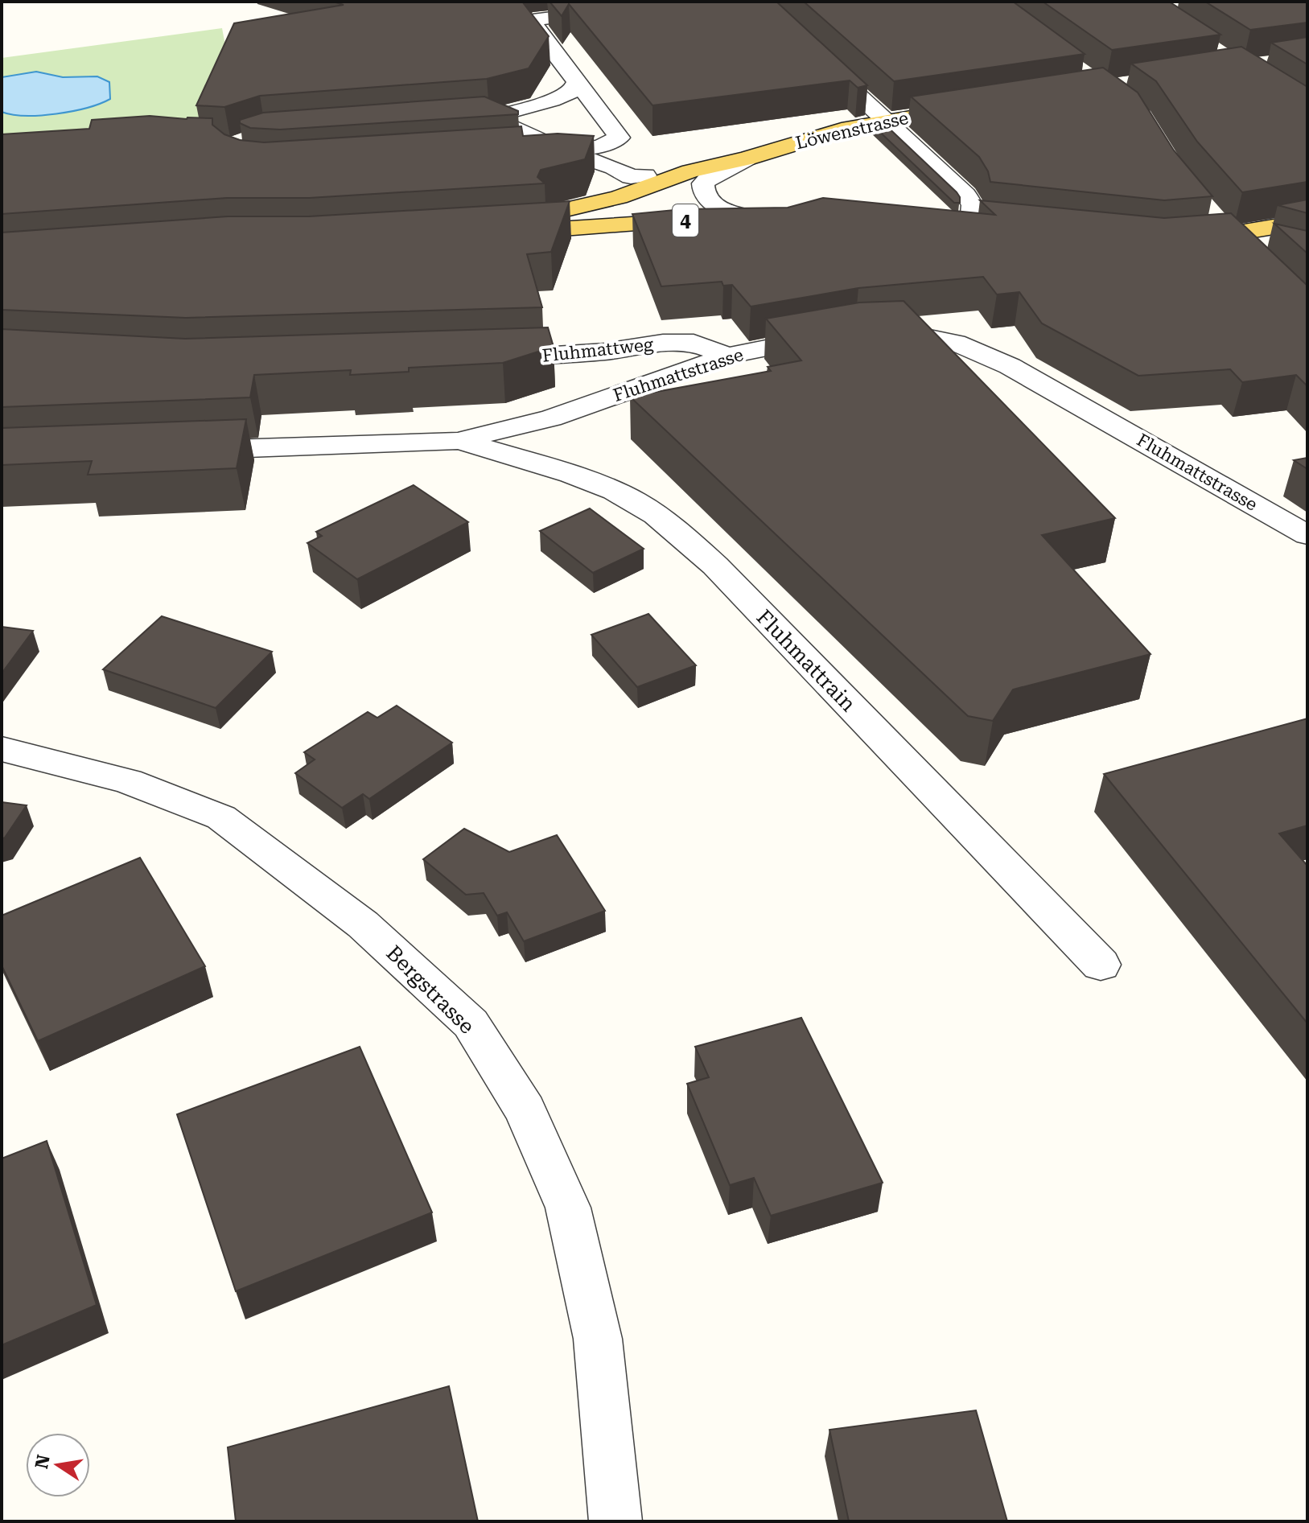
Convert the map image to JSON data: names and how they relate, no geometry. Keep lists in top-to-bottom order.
{
  "streets": {
    "main road": ["Löwenstrasse", "4"],
    "street": [
      "Fluhmattweg",
      "Fluhmattstrasse",
      "Fluhmattrain",
      "Bergstrasse"
    ]
  },
  "crossings": [
    ["Löwenstrasse", "4"],
    ["Fluhmattweg", "Fluhmattstrasse"],
    ["Fluhmattstrasse", "Fluhmattrain"]
  ],
  "north": "left"
}
